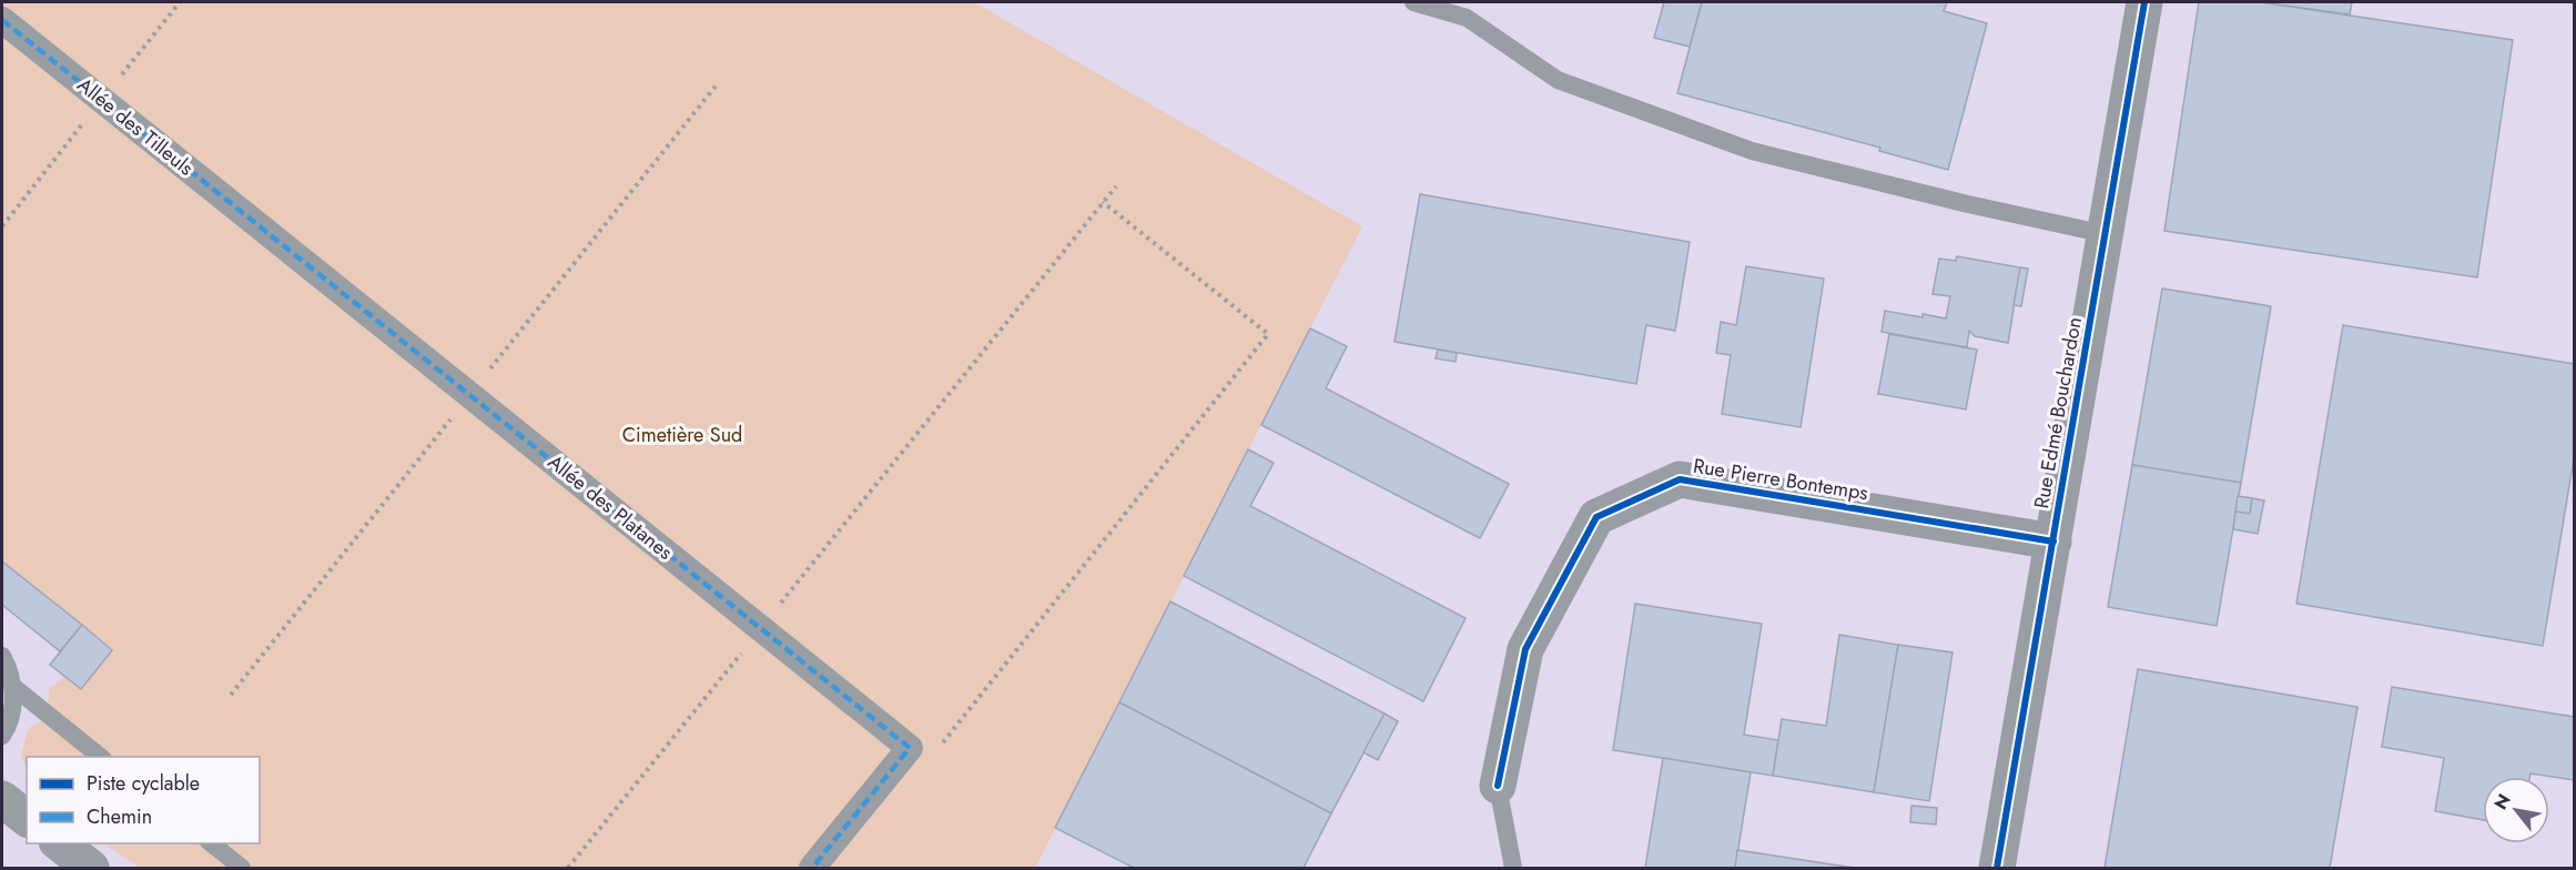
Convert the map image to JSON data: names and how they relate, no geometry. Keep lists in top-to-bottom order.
{
  "streets": {
    "street": [
      "Allée des Tilleuls",
      "Rue Edmé Bouchardon",
      "Rue Pierre Bontemps",
      "Allée des Platanes"
    ]
  },
  "crossings": [
    ["Allée des Tilleuls", "Allée des Platanes"],
    ["Rue Edmé Bouchardon", "Rue Pierre Bontemps"]
  ],
  "parks": ["Cimetière Sud"],
  "legend": ["Piste cyclable", "Chemin"],
  "north": "top left"
}
